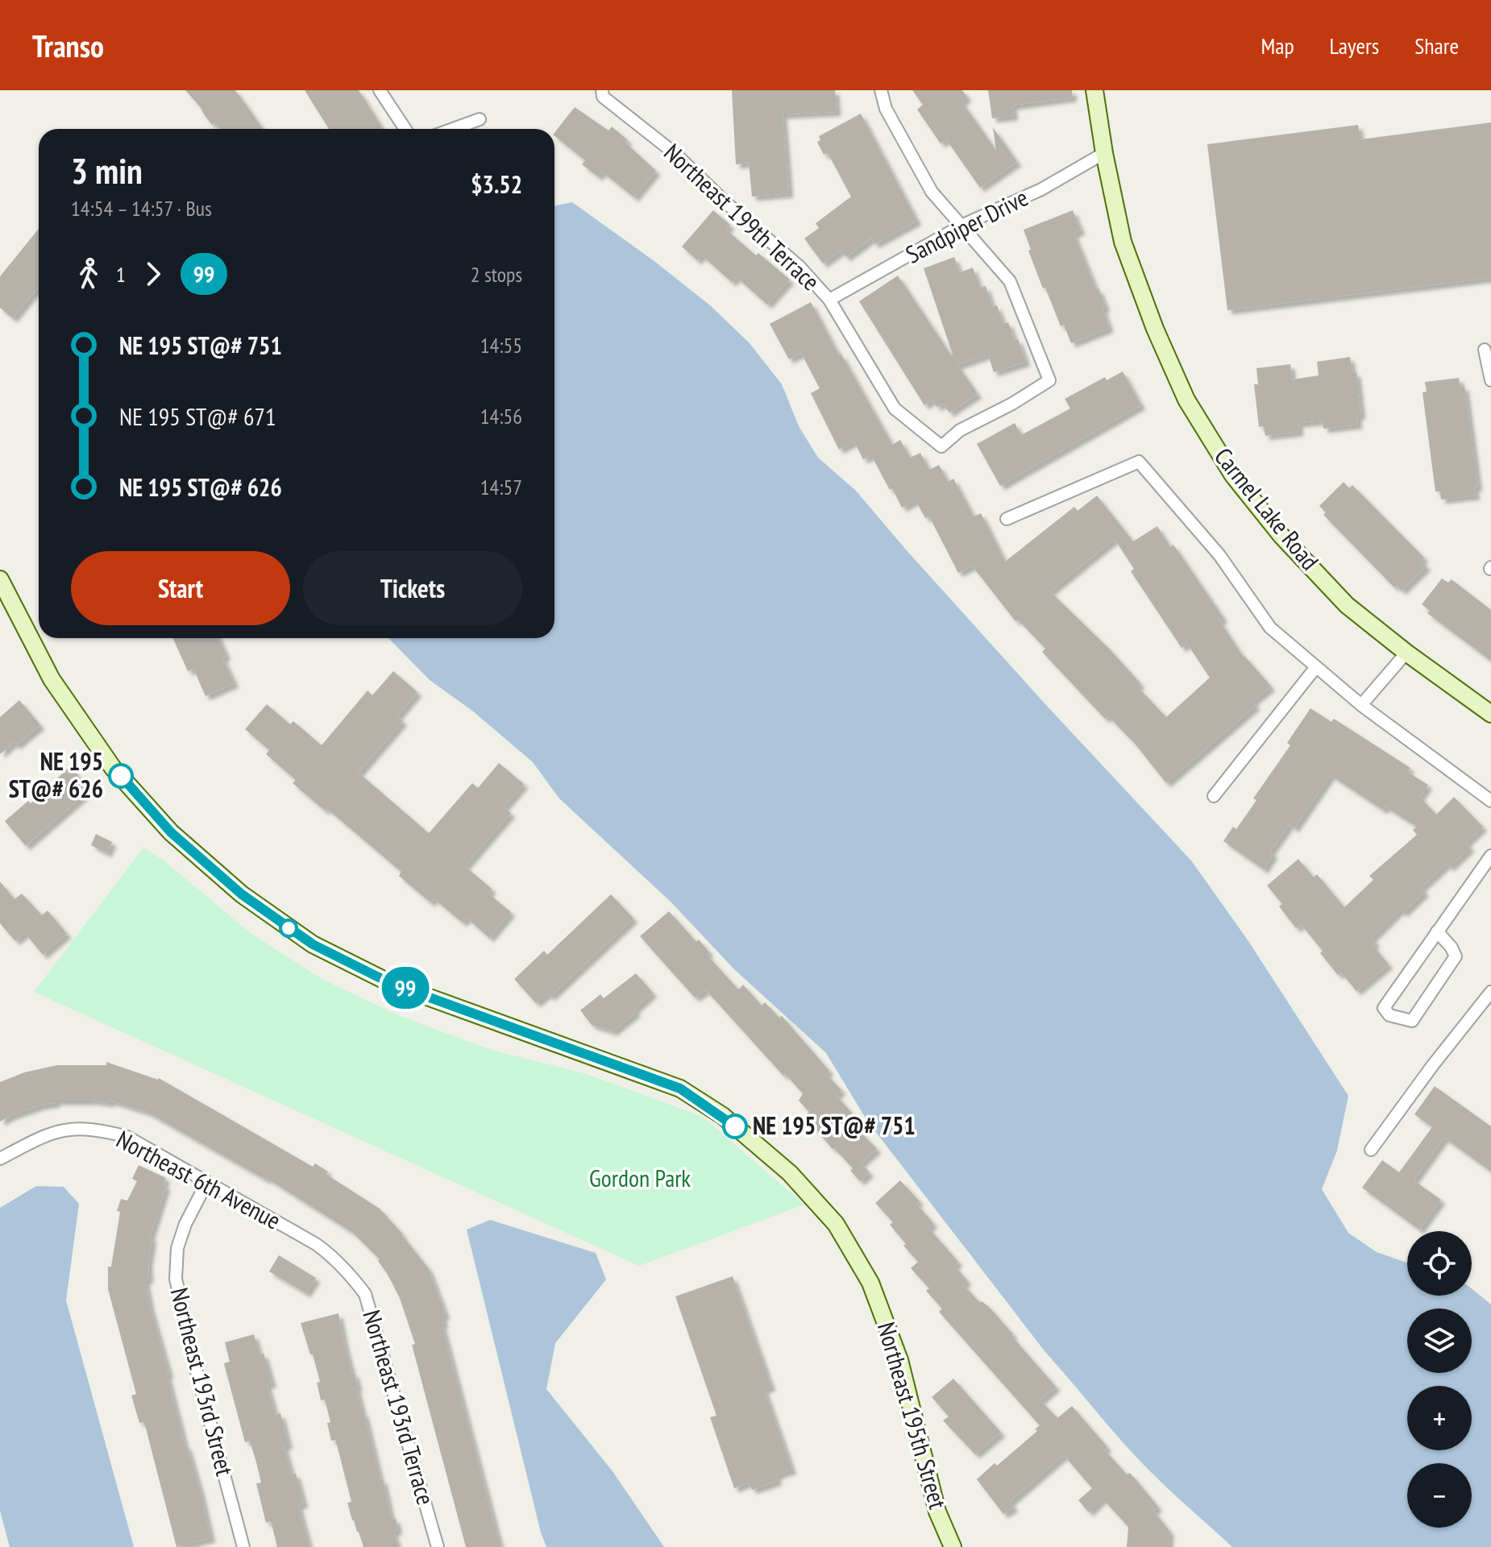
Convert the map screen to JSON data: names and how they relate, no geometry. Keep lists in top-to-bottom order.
{
  "streets": {
    "street": [
      "Northeast 199th Terrace",
      "Sandpiper Drive",
      "Carmel Lake Road",
      "Northeast 6th Avenue",
      "Northeast 193rd Street",
      "Northeast 193rd Terrace",
      "Northeast 195th Street"
    ]
  },
  "crossings": [
    ["Northeast 199th Terrace", "Sandpiper Drive"],
    ["Sandpiper Drive", "Carmel Lake Road"],
    ["Northeast 6th Avenue", "Northeast 193rd Street"],
    ["Northeast 6th Avenue", "Northeast 193rd Terrace"]
  ],
  "parks": ["Gordon Park"],
  "places": ["NE 195 ST@# 626", "NE 195 ST@# 751"],
  "lines": ["bus line 99"],
  "page": {
    "header": "Transo",
    "nav": ["Map", "Layers", "Share"],
    "on_map": "99",
    "heading": ["3 min", "14:54 – 14:57 · Bus", "$3.52"],
    "legs": ["1", "99", "2 stops"],
    "list": [
      {
        "name": "NE 195 ST@# 751",
        "value": "14:55"
      },
      {
        "name": "NE 195 ST@# 671",
        "value": "14:56"
      },
      {
        "name": "NE 195 ST@# 626",
        "value": "14:57"
      }
    ],
    "buttons": ["Start", "Tickets"],
    "map_buttons": ["+", "−"]
  }
}
